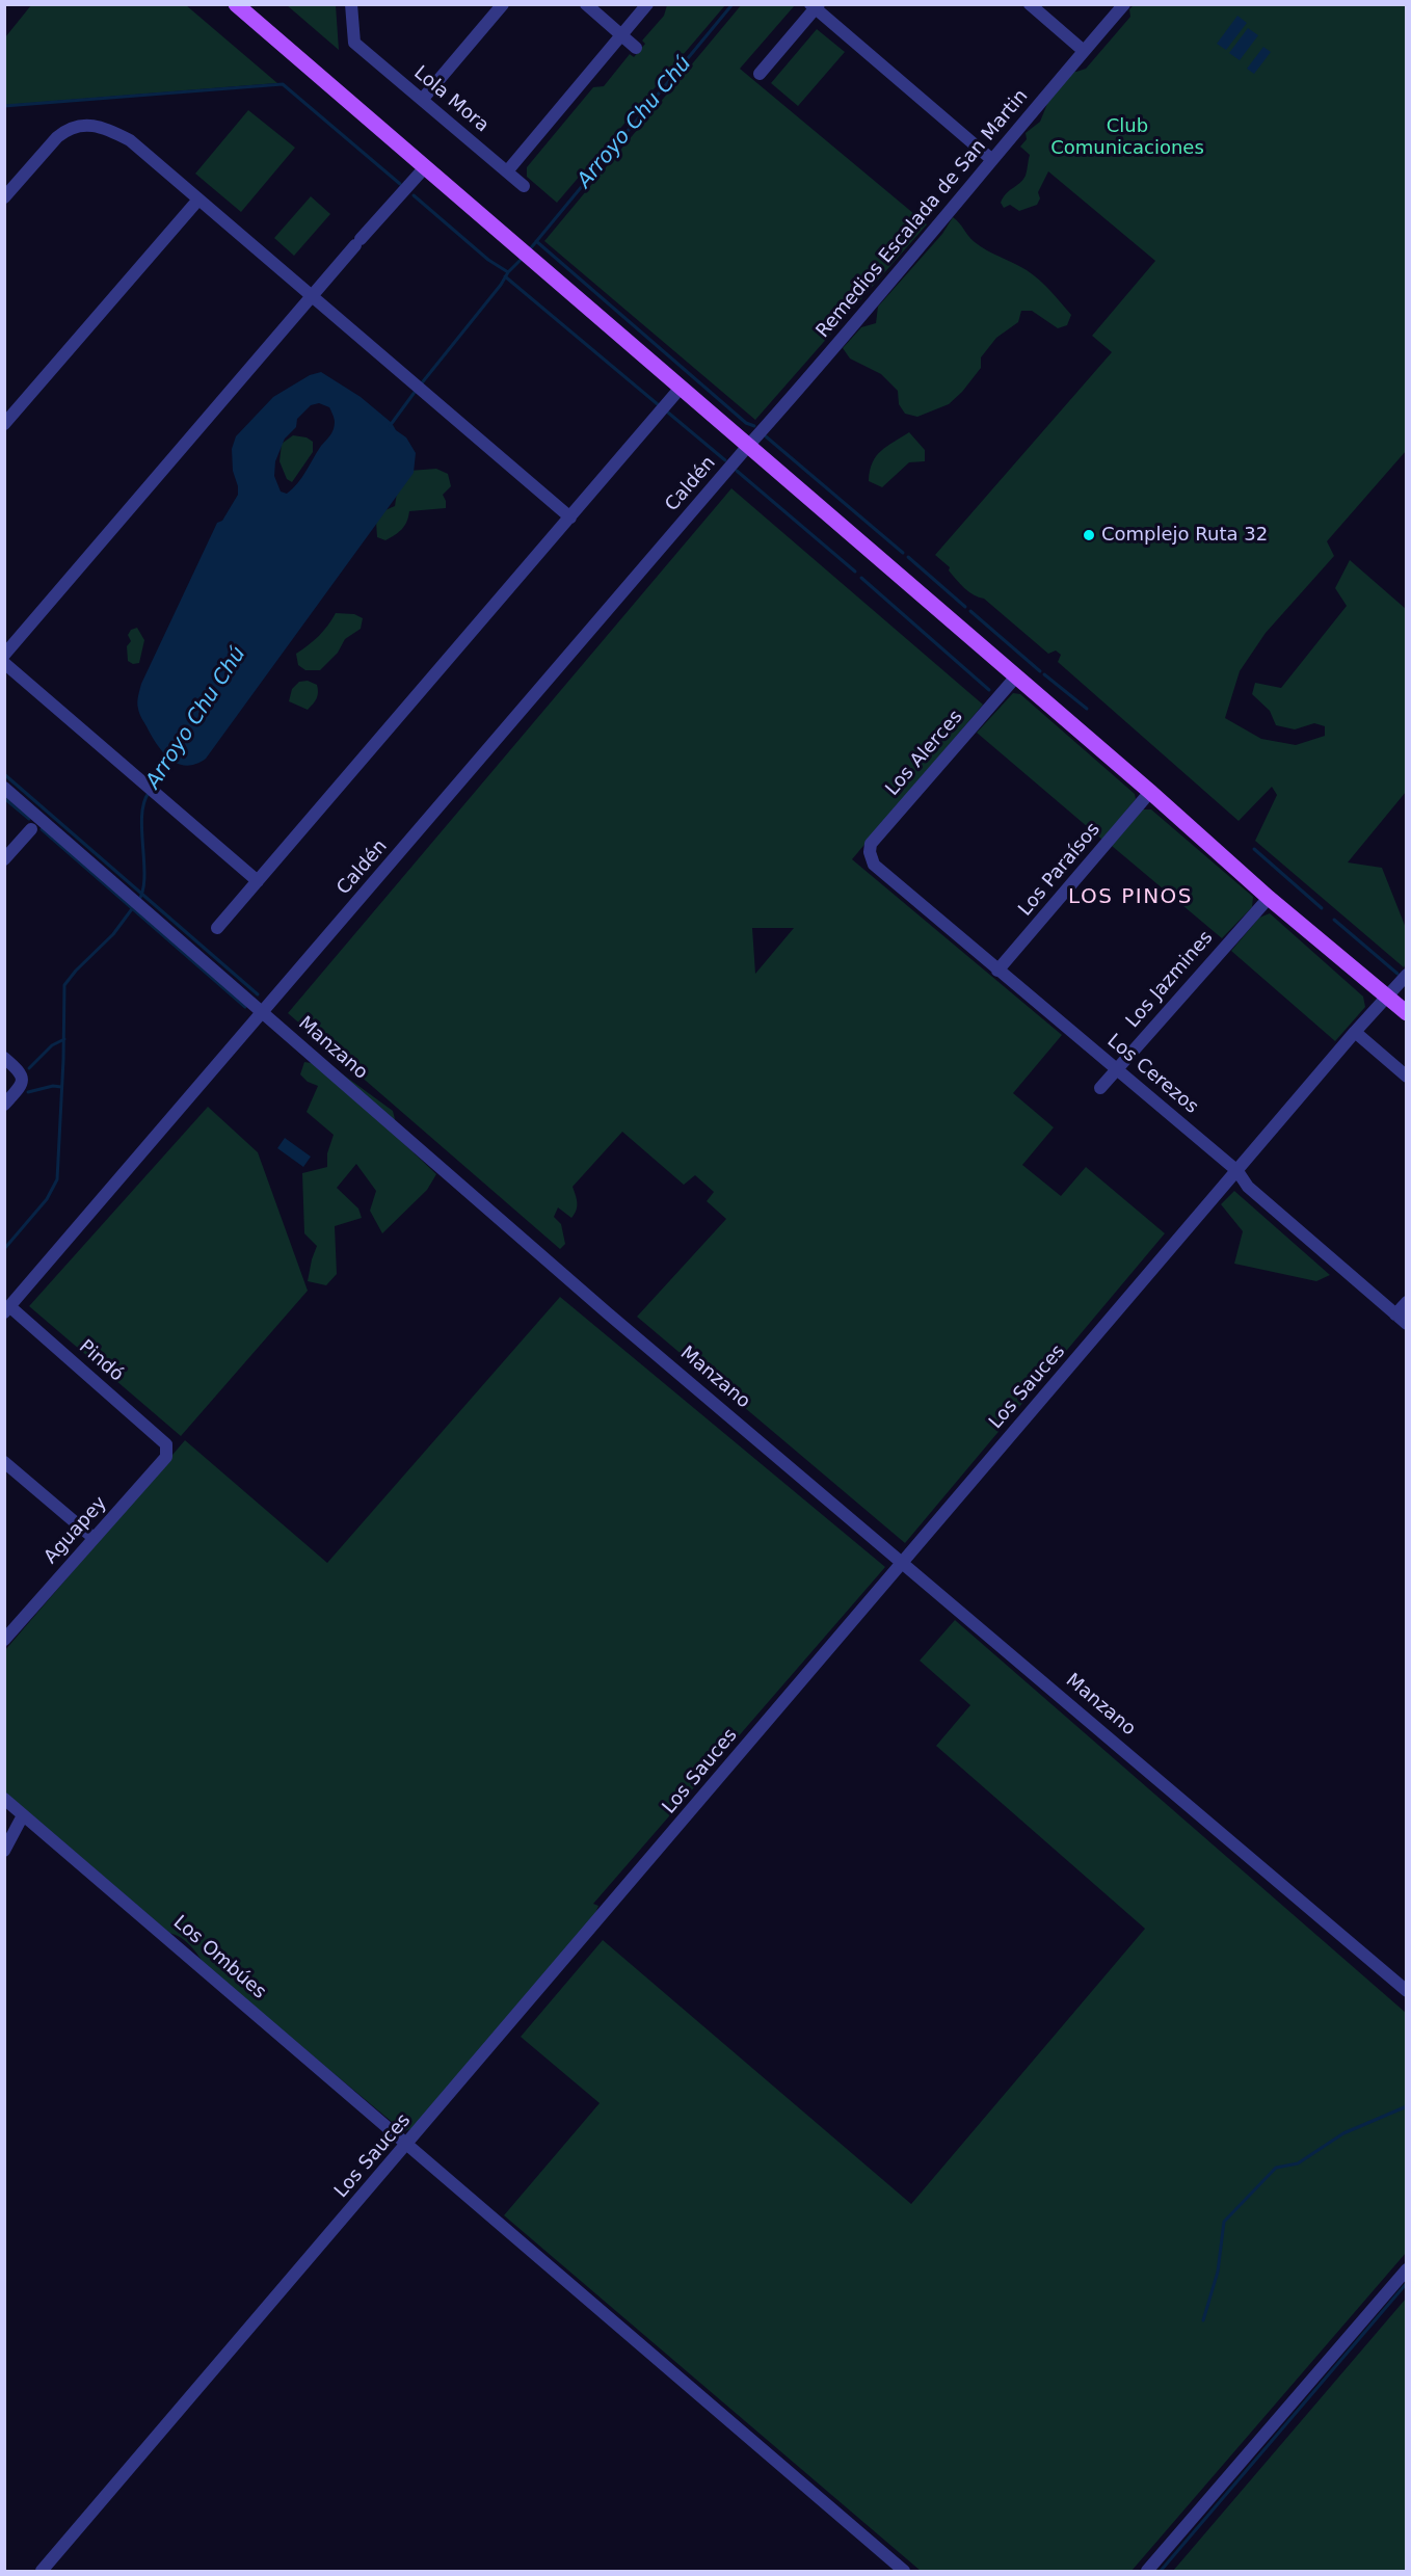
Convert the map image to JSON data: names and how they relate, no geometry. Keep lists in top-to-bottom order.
{
  "streets": {
    "street": [
      "Lola Mora",
      "Remedios Escalada de San Martin",
      "Caldén",
      "Los Alerces",
      "Los Paraísos",
      "Los Jazmines",
      "Manzano",
      "Los Cerezos",
      "Pindó",
      "Los Sauces",
      "Aguapey",
      "Los Ombúes"
    ]
  },
  "crossings": [
    ["Remedios Escalada de San Martin", "Caldén"],
    ["Caldén", "Manzano"],
    ["Caldén", "Pindó"],
    ["Los Alerces", "Los Cerezos"],
    ["Los Paraísos", "Los Cerezos"],
    ["Los Jazmines", "Los Cerezos"],
    ["Manzano", "Los Sauces"],
    ["Los Cerezos", "Los Sauces"],
    ["Pindó", "Aguapey"],
    ["Los Sauces", "Los Ombúes"]
  ],
  "districts": ["LOS PINOS"],
  "water": ["Arroyo Chu Chú"],
  "parks": ["Club Comunicaciones"],
  "places": ["Complejo Ruta 32"]
}
